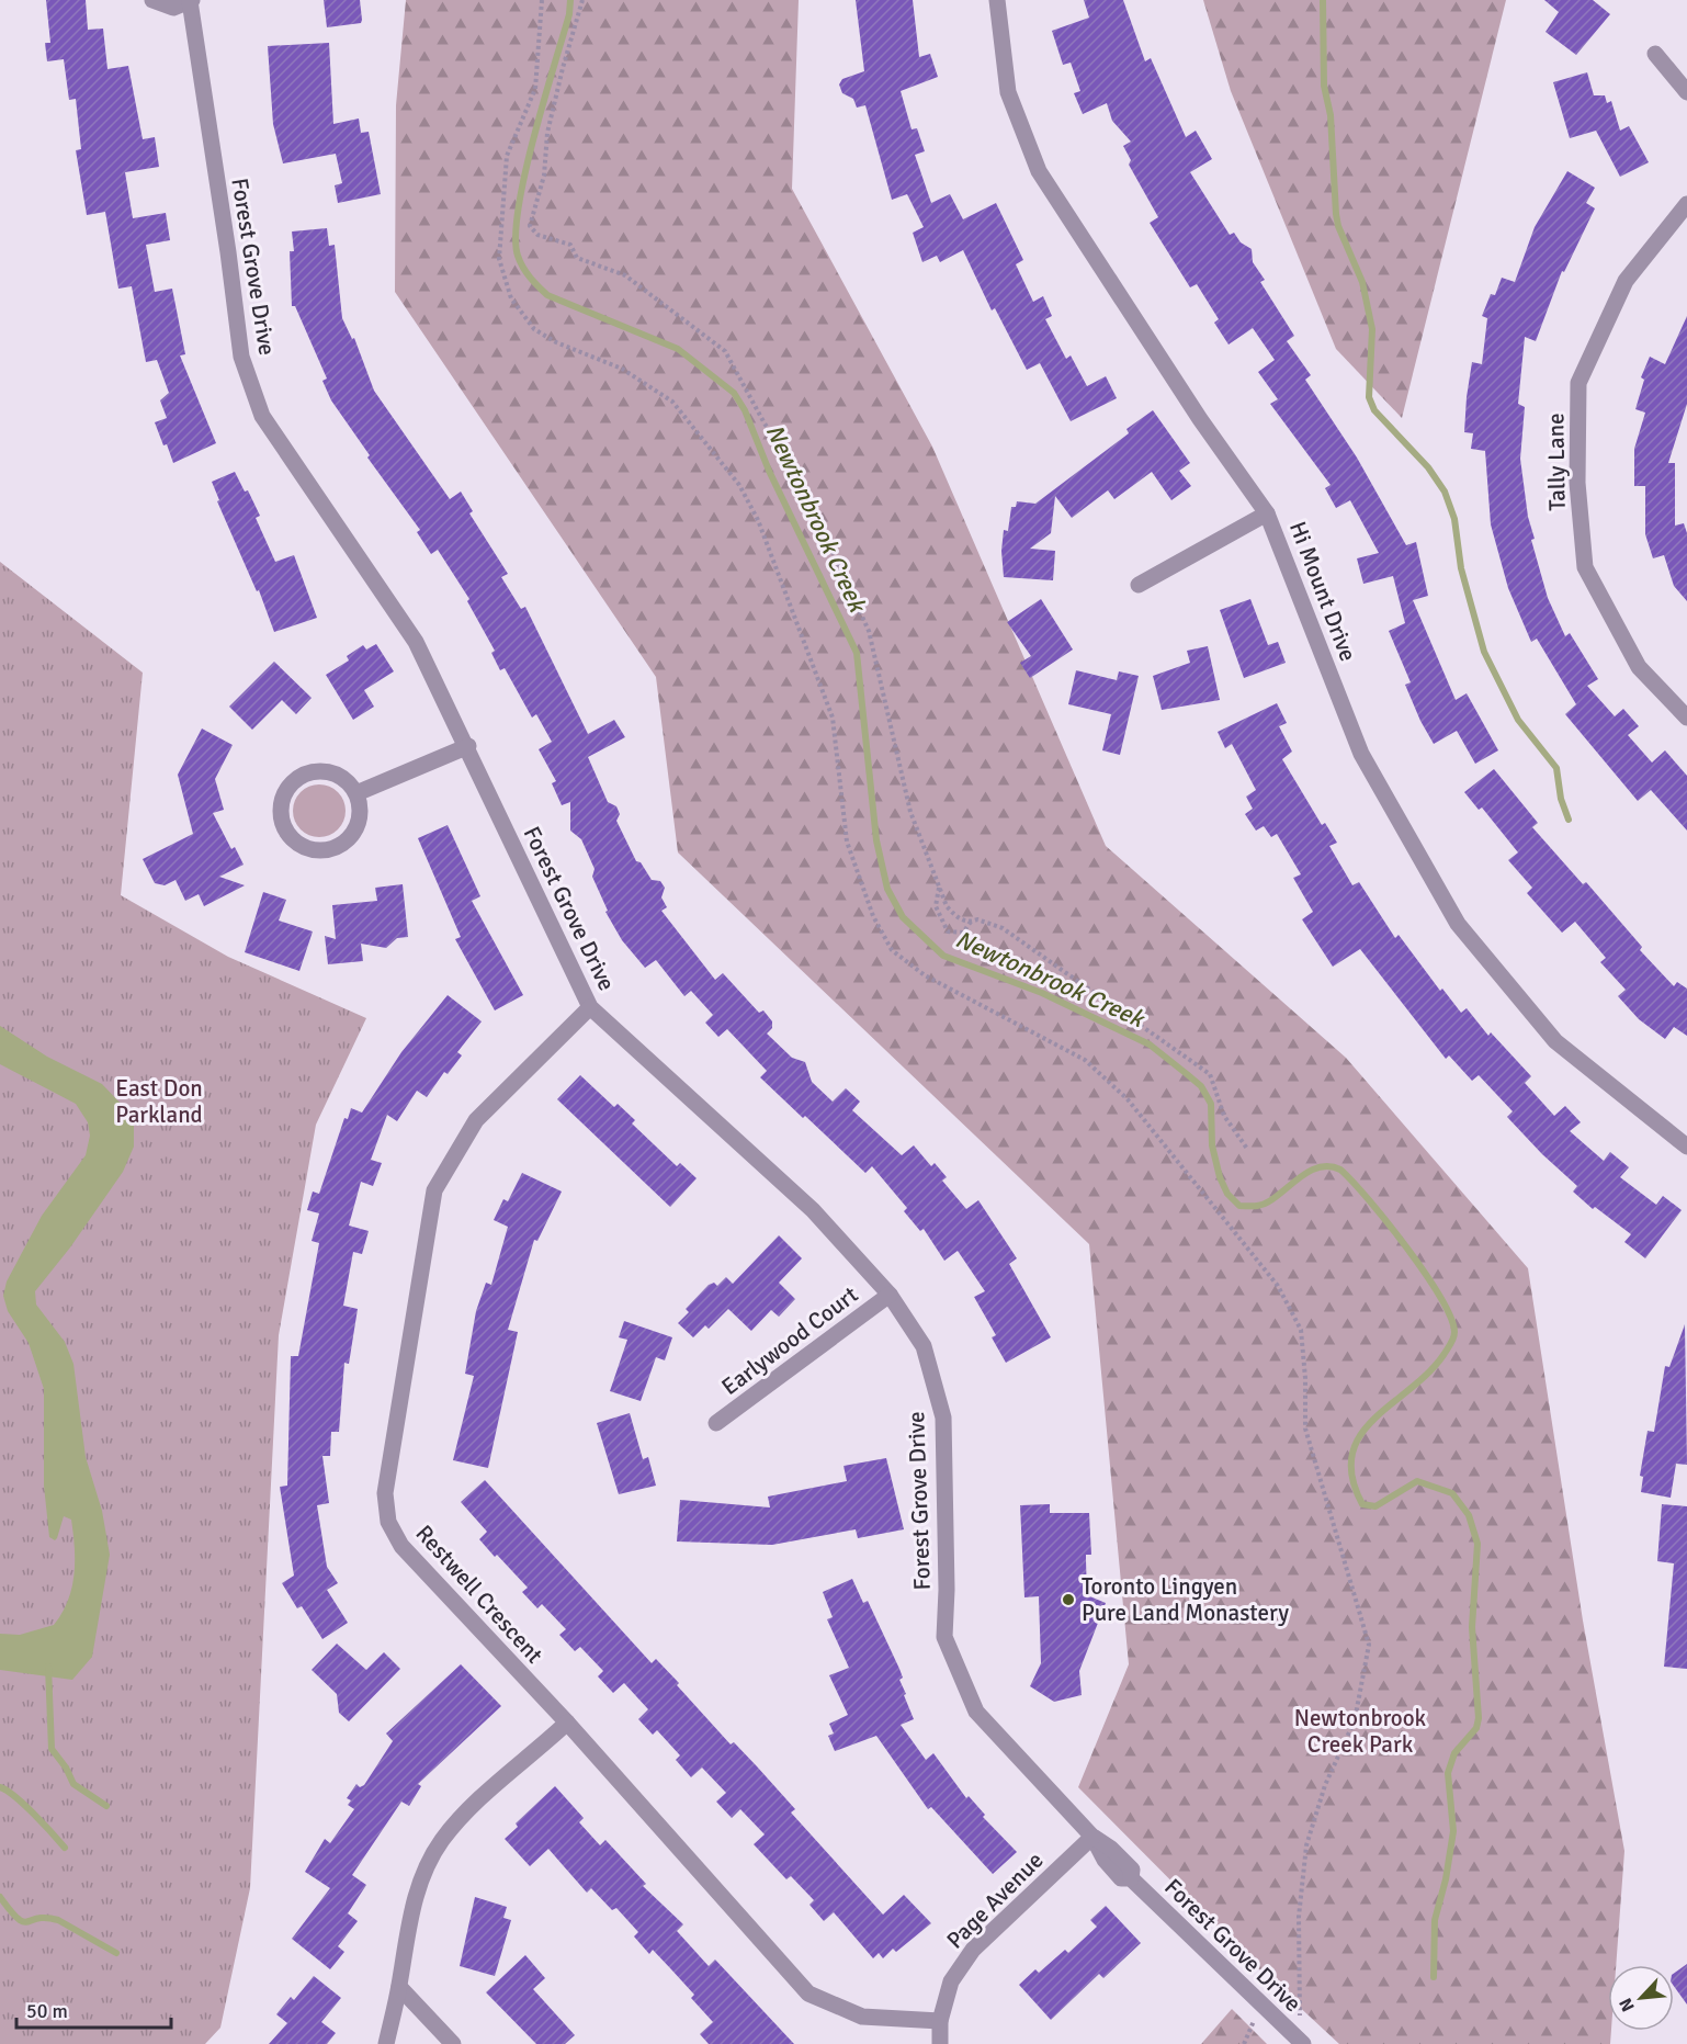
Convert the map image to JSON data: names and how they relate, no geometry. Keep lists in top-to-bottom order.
{
  "streets": {
    "street": [
      "Forest Grove Drive",
      "Tally Lane",
      "Hi Mount Drive",
      "Earlywood Court",
      "Restwell Crescent",
      "Page Avenue"
    ]
  },
  "crossings": [
    ["Forest Grove Drive", "Earlywood Court"],
    ["Forest Grove Drive", "Restwell Crescent"],
    ["Forest Grove Drive", "Page Avenue"],
    ["Restwell Crescent", "Page Avenue"]
  ],
  "water": ["Newtonbrook Creek"],
  "parks": ["East Don Parkland", "Newtonbrook Creek Park"],
  "places": ["Toronto Lingyen Pure Land Monastery"],
  "scale_bar": "50 m",
  "north": "bottom left"
}
